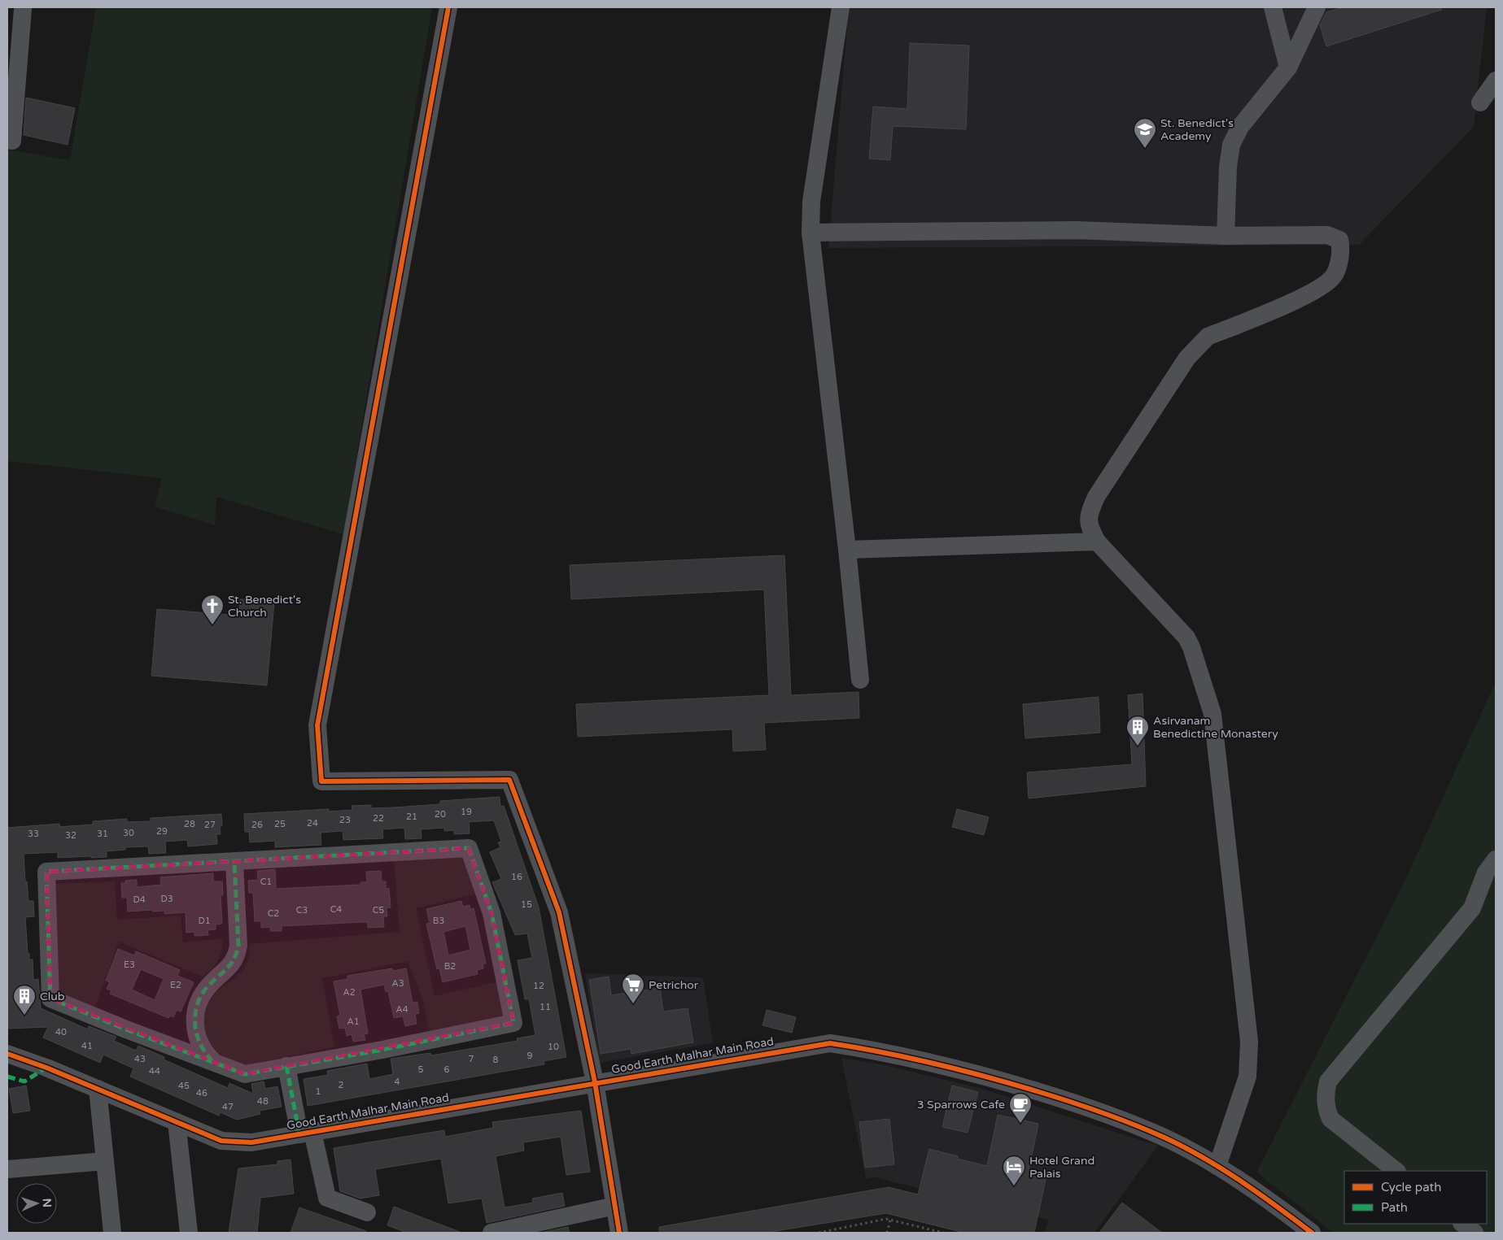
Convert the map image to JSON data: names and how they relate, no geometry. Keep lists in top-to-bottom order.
{
  "streets": {
    "street": ["Good Earth Malhar Main Road"]
  },
  "places": {
    "school or university": ["St. Benedict's Academy"],
    "church": ["St. Benedict's Church"],
    "building": ["Asirvanam Benedictine Monastery", "Club"],
    "supermarket": ["Petrichor"],
    "cafe": ["3 Sparrows Cafe"],
    "hotel": ["Hotel Grand Palais"]
  },
  "house_numbers": [
    "19",
    "20",
    "21",
    "22",
    "23",
    "24",
    "28",
    "25",
    "27",
    "26",
    "29",
    "30",
    "33",
    "31",
    "32",
    "16",
    "C1",
    "D3",
    "D4",
    "15",
    "C4",
    "C3",
    "C5",
    "C2",
    "D1",
    "B3",
    "E3",
    "B2",
    "A3",
    "E2",
    "12",
    "A2",
    "11",
    "A4",
    "A1",
    "40",
    "41",
    "10",
    "9",
    "43",
    "7",
    "8",
    "5",
    "6",
    "44",
    "4",
    "2",
    "45",
    "1",
    "46",
    "48",
    "47"
  ],
  "legend": ["Cycle path", "Path"],
  "north": "right"
}
